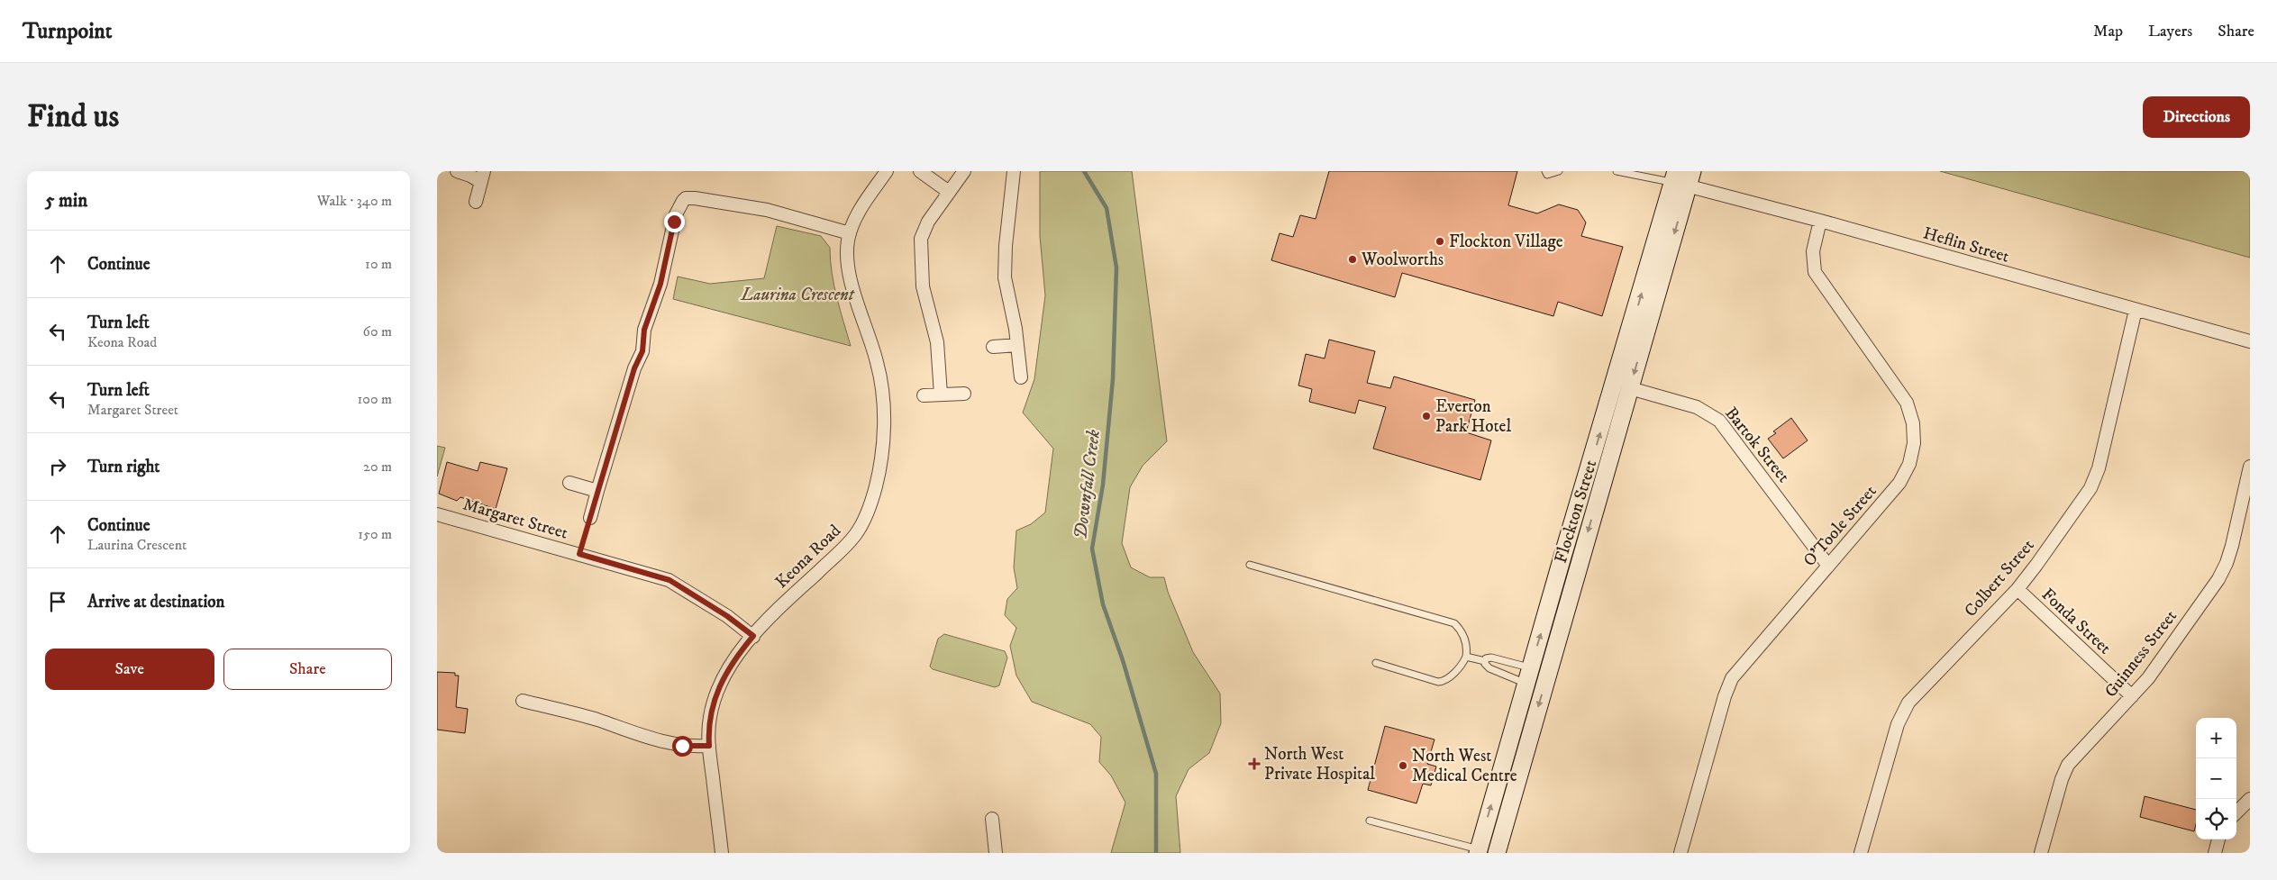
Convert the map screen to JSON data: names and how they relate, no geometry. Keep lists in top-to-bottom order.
{
  "streets": {
    "street": [
      "Heflin Street",
      "Bartok Street",
      "Flockton Street",
      "Margaret Street",
      "O'Toole Street",
      "Keona Road",
      "Colbert Street",
      "Fonda Street",
      "Guinness Street"
    ]
  },
  "crossings": [
    ["Heflin Street", "Flockton Street"],
    ["Heflin Street", "O'Toole Street"],
    ["Heflin Street", "Colbert Street"],
    ["Bartok Street", "Flockton Street"],
    ["Bartok Street", "O'Toole Street"],
    ["Margaret Street", "Keona Road"],
    ["Colbert Street", "Fonda Street"],
    ["Fonda Street", "Guinness Street"]
  ],
  "water": ["Downfall Creek"],
  "parks": ["Laurina Crescent"],
  "places": {
    "other": [
      "Flockton Village",
      "Woolworths",
      "Everton Park Hotel",
      "North West Medical Centre"
    ],
    "health": ["North West Private Hospital"]
  },
  "page": {
    "header": "Turnpoint",
    "nav": ["Map", "Layers", "Share"],
    "buttons": [
      "Directions",
      ["Save", "Share"]
    ],
    "title": "Find us",
    "heading": ["5 min", "Walk · 340 m"],
    "list": [
      ["Continue", "10 m"],
      ["Turn left", "Keona Road", "60 m"],
      ["Turn left", "Margaret Street", "100 m"],
      ["Turn right", "20 m"],
      ["Continue", "Laurina Crescent", "150 m"],
      "Arrive at destination"
    ],
    "map_buttons": ["+", "−"]
  }
}
